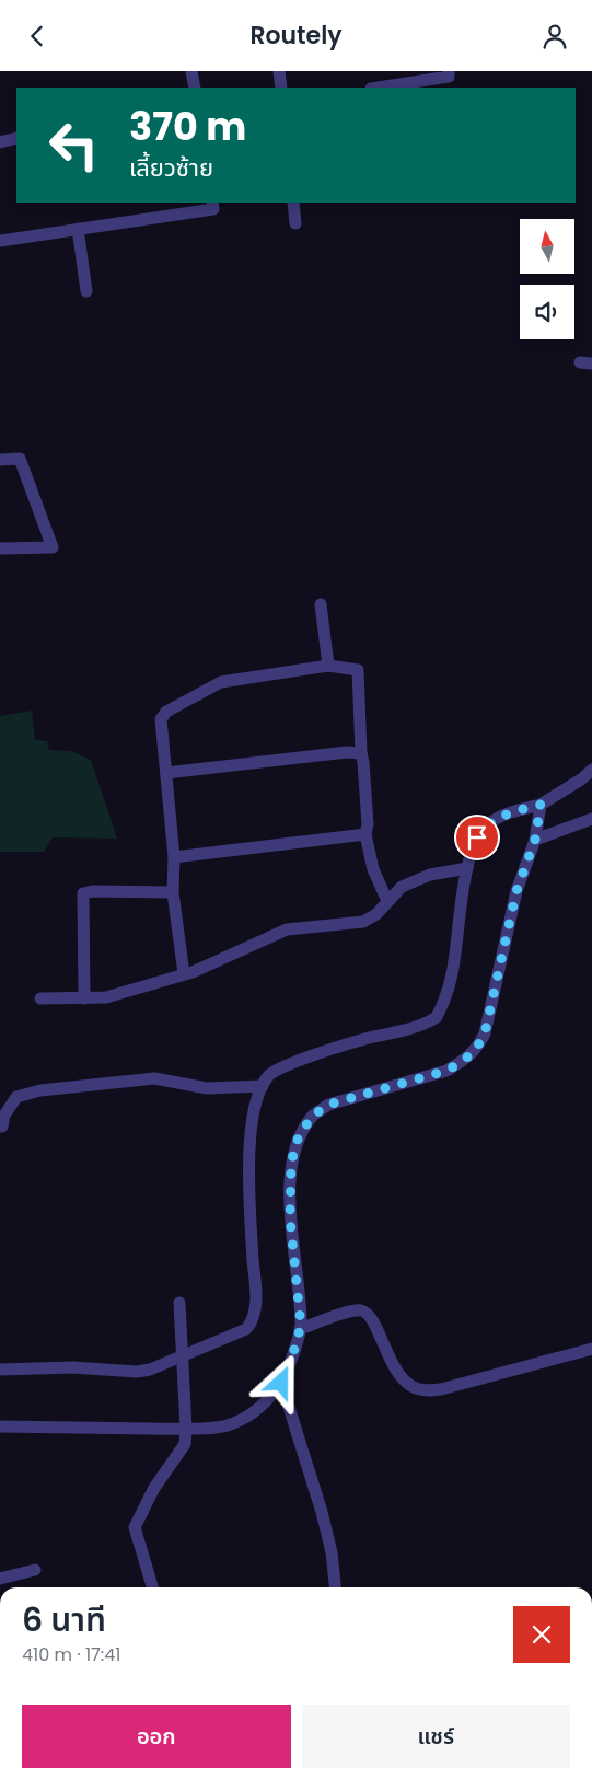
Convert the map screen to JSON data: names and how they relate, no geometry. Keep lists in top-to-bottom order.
{
  "north": "top",
  "page": {
    "header": "Routely",
    "turn": ["370 m", "เลี้ยวซ้าย"],
    "heading": ["6 นาที", "410 m · 17:41"],
    "buttons": ["ออก", "แชร์"]
  }
}
